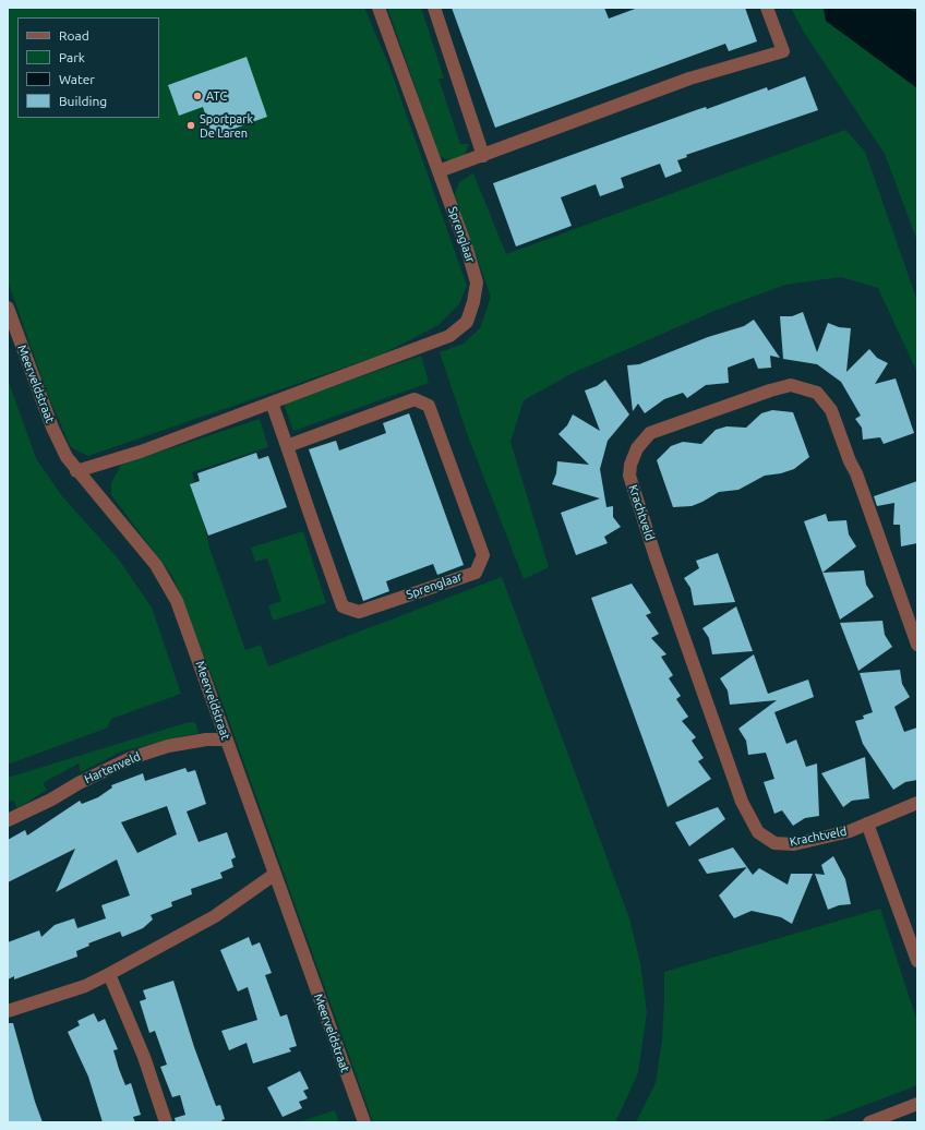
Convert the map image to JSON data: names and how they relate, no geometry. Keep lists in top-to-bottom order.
{
  "streets": {
    "street": [
      "Sprenglaar",
      "Meerveldstraat",
      "Krachtveld",
      "Hartenveld"
    ]
  },
  "crossings": [
    ["Sprenglaar", "Meerveldstraat"],
    ["Meerveldstraat", "Hartenveld"]
  ],
  "places": ["ATC", "Sportpark De Laren"],
  "legend": [
    "Road",
    "Park",
    "Water",
    "Building"
  ]
}
